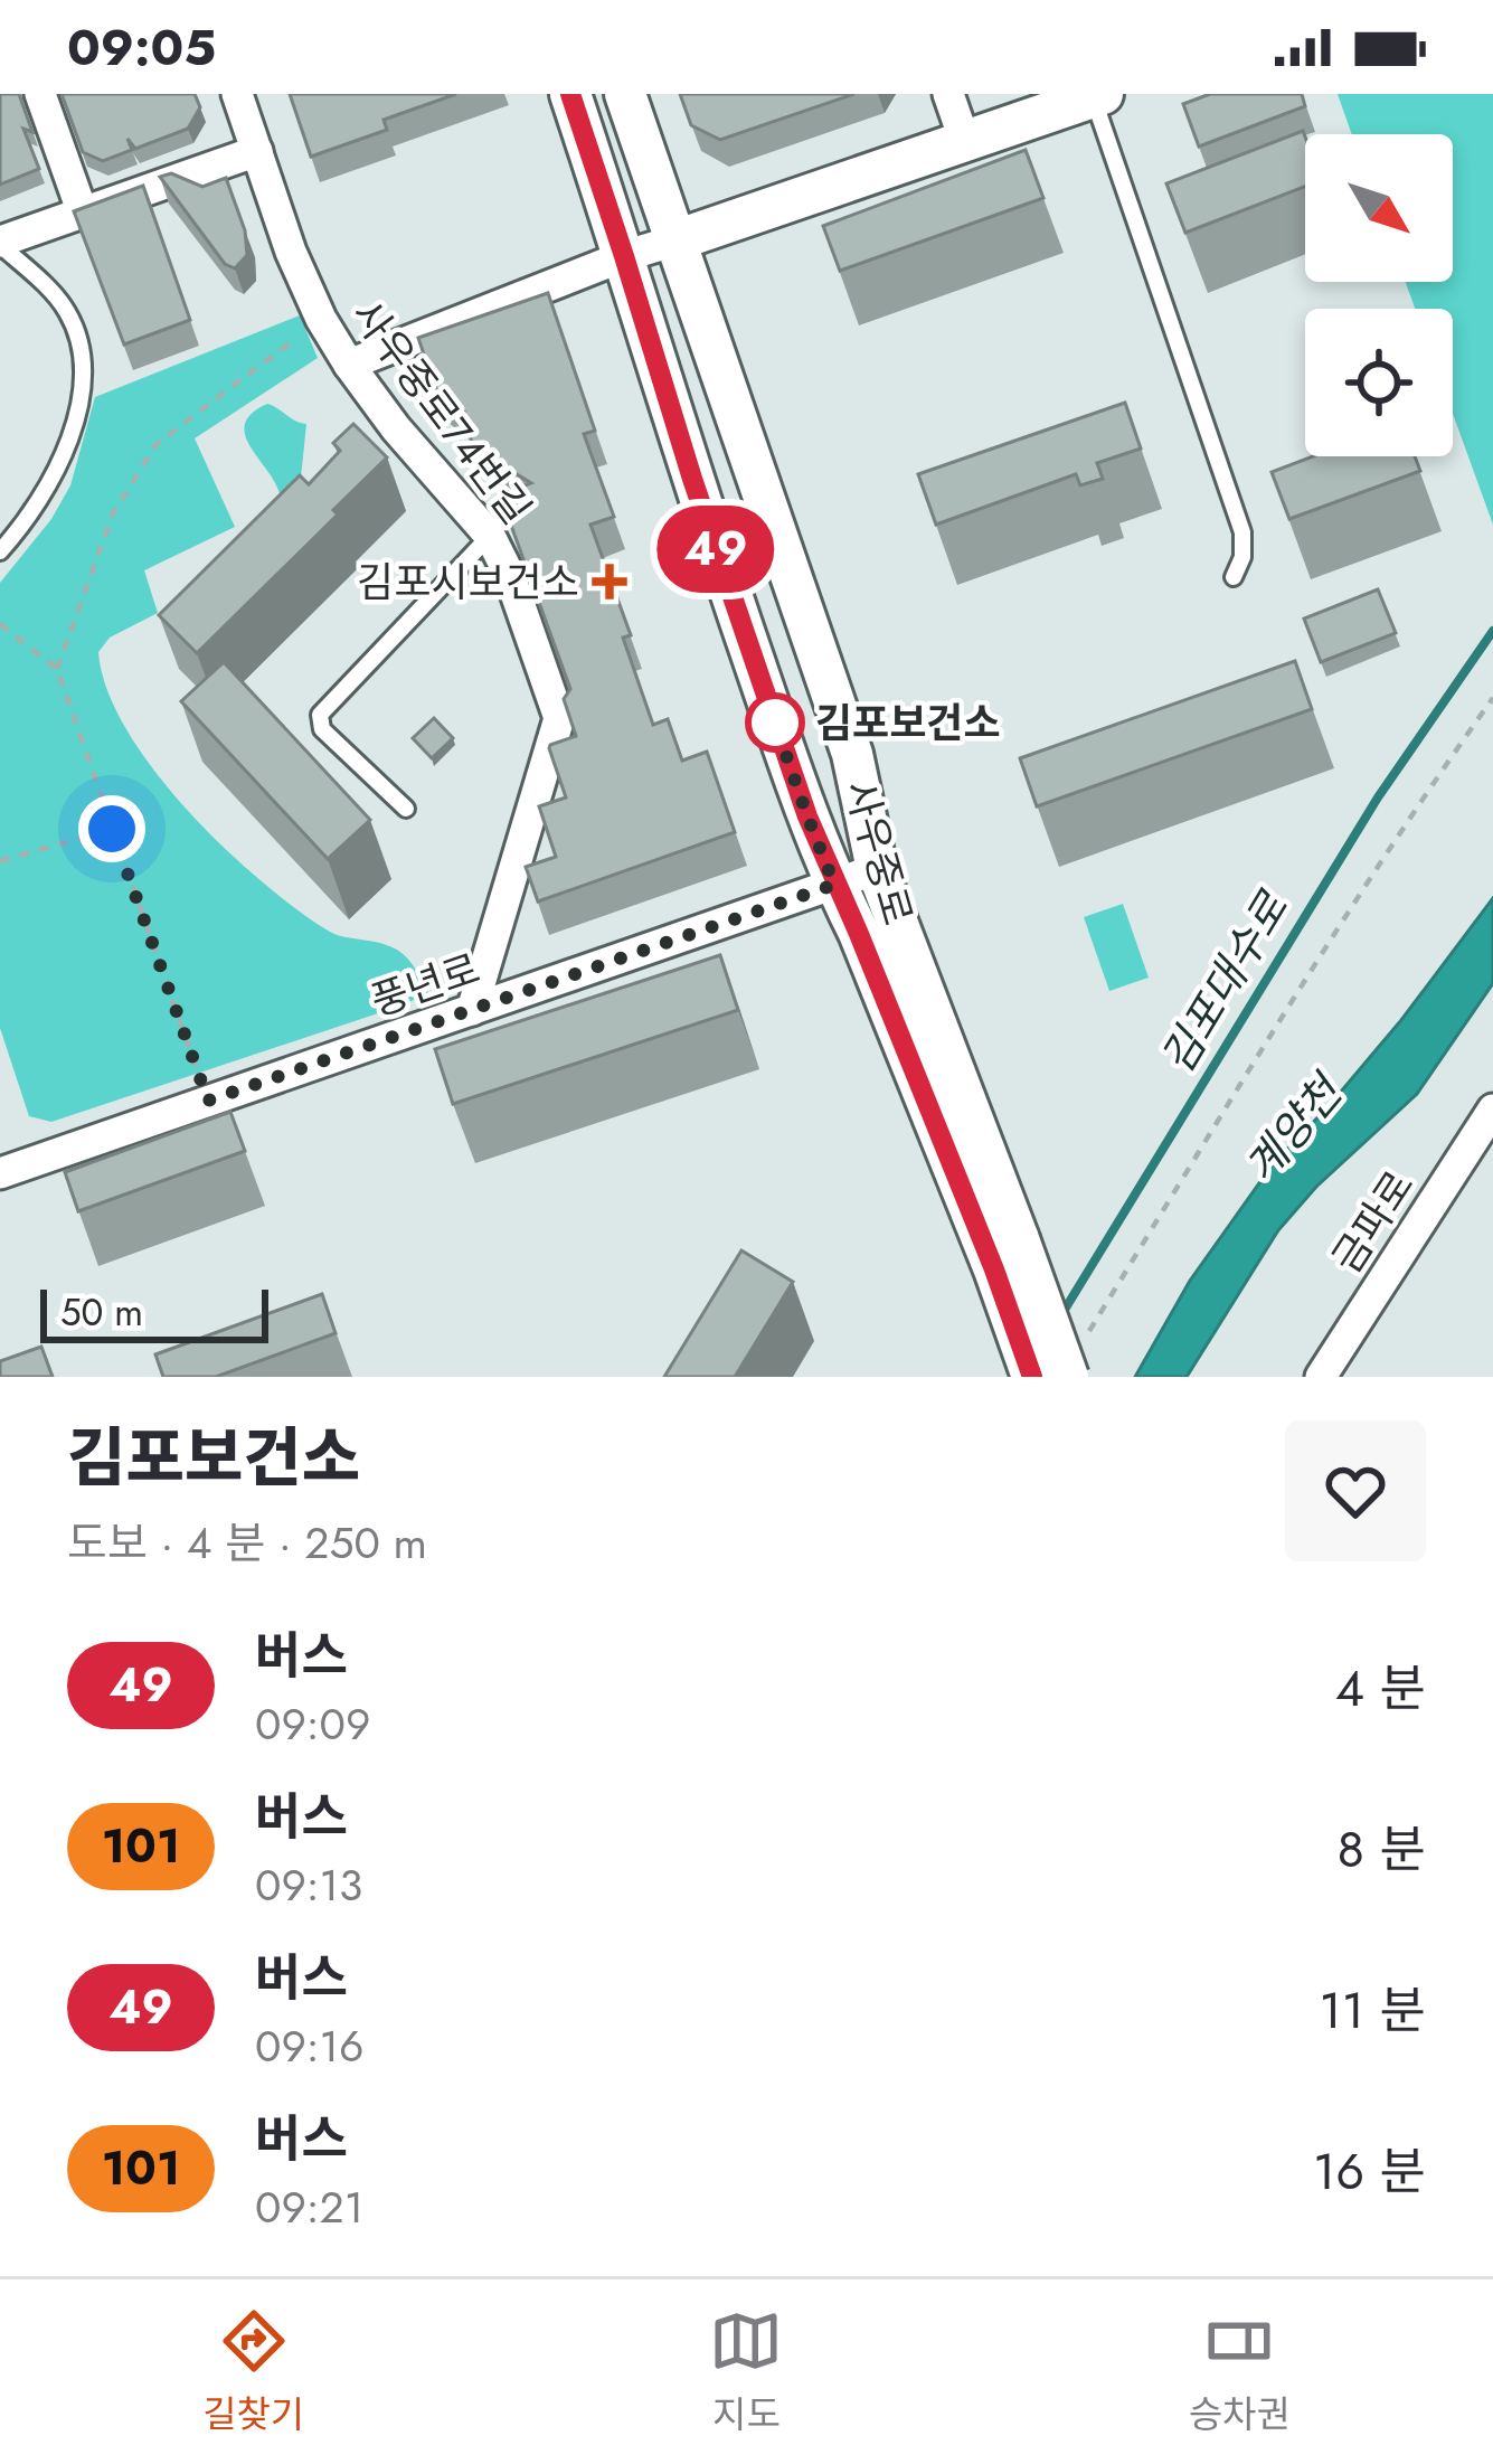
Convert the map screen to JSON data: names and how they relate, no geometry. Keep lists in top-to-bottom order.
{
  "streets": {
    "street": [
      "사우중로74번길",
      "사우중로",
      "풍년로",
      "금파로"
    ]
  },
  "crossings": [
    ["사우중로74번길", "풍년로"],
    ["사우중로", "풍년로"]
  ],
  "water": ["김포대수로", "계양천"],
  "places": {
    "health": ["김포시보건소"],
    "other": ["김포보건소"]
  },
  "lines": ["bus line 49"],
  "scale_bar": "50 m",
  "north": "bottom right",
  "page": {
    "status": "09:05",
    "on_map": "49",
    "scale": "50 m",
    "heading": ["김포보건소", "도보 · 4 분 · 250 m"],
    "list": [
      {
        "mark": "49",
        "name": "버스",
        "note": "09:09",
        "value": "4 분"
      },
      {
        "mark": "101",
        "name": "버스",
        "note": "09:13",
        "value": "8 분"
      },
      {
        "mark": "49",
        "name": "버스",
        "note": "09:16",
        "value": "11 분"
      },
      {
        "mark": "101",
        "name": "버스",
        "note": "09:21",
        "value": "16 분"
      }
    ],
    "tabs": ["길찾기", "지도", "승차권"]
  }
}
